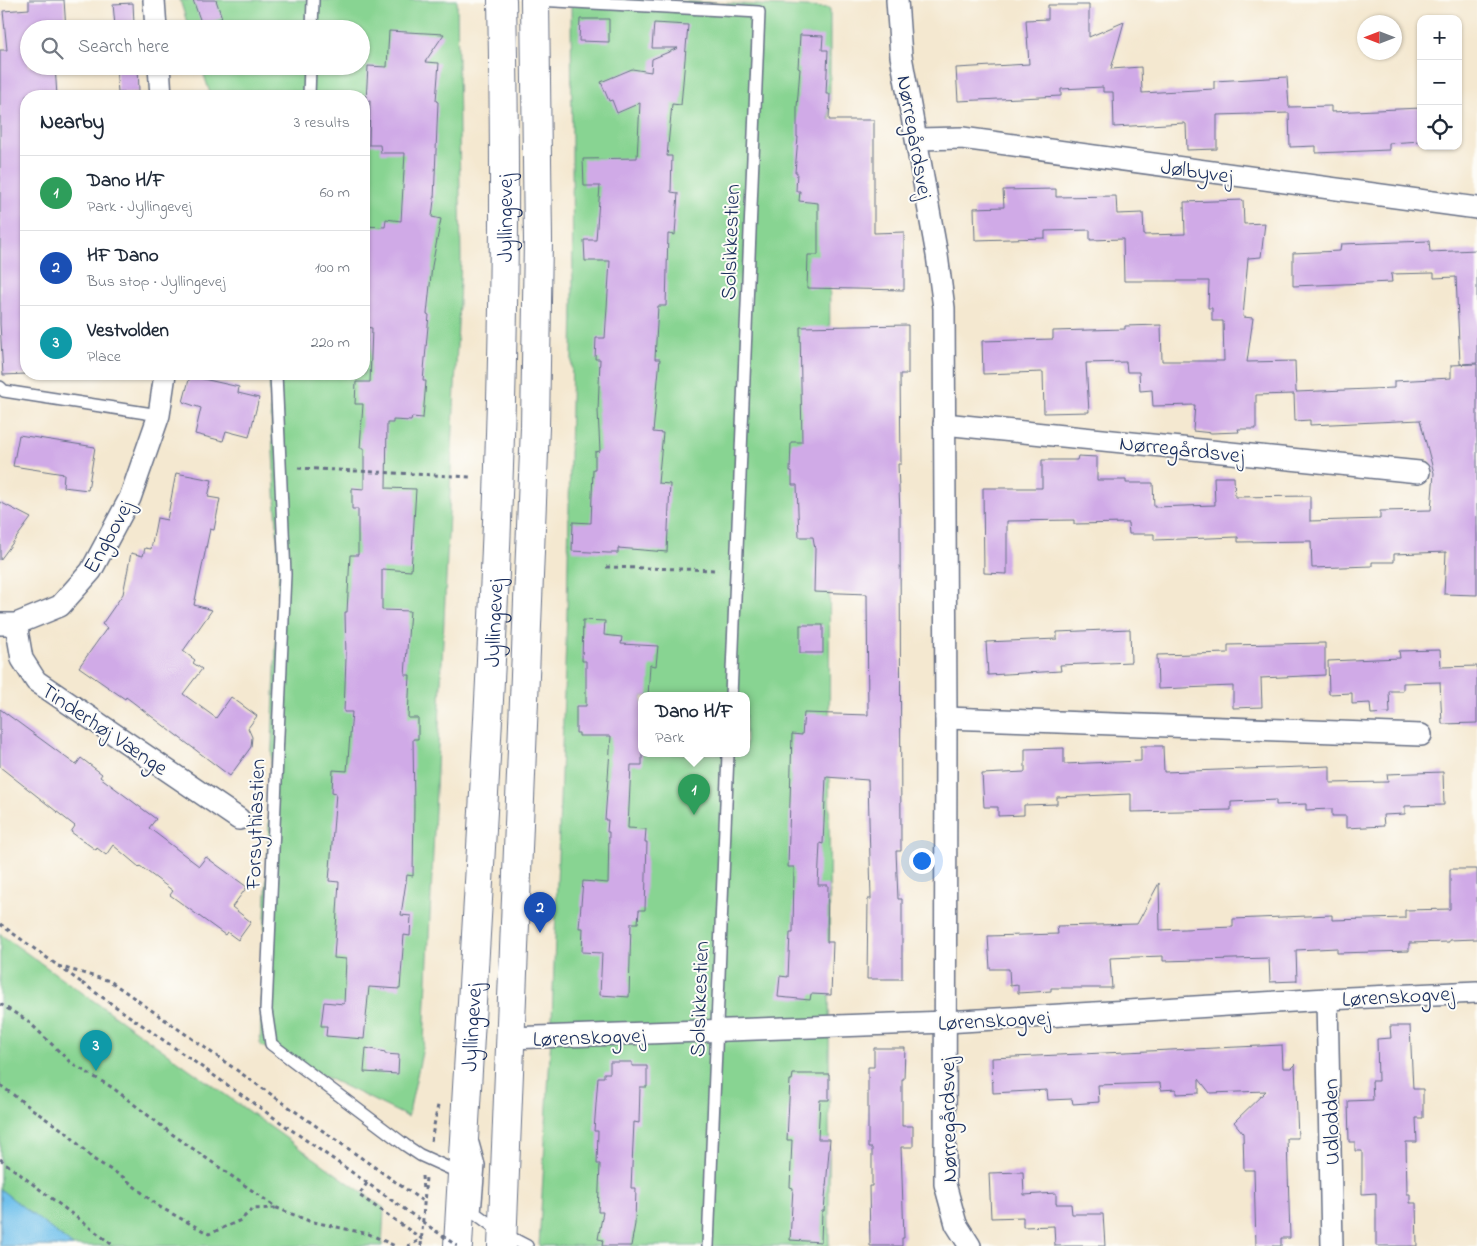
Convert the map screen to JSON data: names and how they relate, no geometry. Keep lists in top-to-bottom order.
{
  "streets": {
    "street": [
      "Nørregårdsvej",
      "Jølbyvej",
      "Jyllingevej",
      "Engbovej",
      "Tinderhøj Vænge",
      "Lørenskogvej",
      "Udlodden"
    ],
    "lane": ["Solsikkestien", "Forsythiastien"]
  },
  "crossings": [
    ["Nørregårdsvej", "Jølbyvej"],
    ["Nørregårdsvej", "Lørenskogvej"],
    ["Jyllingevej", "Solsikkestien"],
    ["Jyllingevej", "Forsythiastien"],
    ["Jyllingevej", "Lørenskogvej"],
    ["Solsikkestien", "Lørenskogvej"],
    ["Engbovej", "Tinderhøj Vænge"],
    ["Lørenskogvej", "Udlodden"]
  ],
  "north": "left",
  "page": {
    "map_buttons": ["+", "−"],
    "search": "Search here",
    "heading": ["Nearby", "3 results"],
    "list": [
      {
        "mark": "1",
        "name": "Dano H/F",
        "note": "Park · Jyllingevej",
        "value": "60 m"
      },
      {
        "mark": "2",
        "name": "HF Dano",
        "note": "Bus stop · Jyllingevej",
        "value": "100 m"
      },
      {
        "mark": "3",
        "name": "Vestvolden",
        "note": "Place",
        "value": "220 m"
      }
    ],
    "popup": ["Dano H/F", "Park"],
    "pins": ["1", "2", "3"]
  }
}
